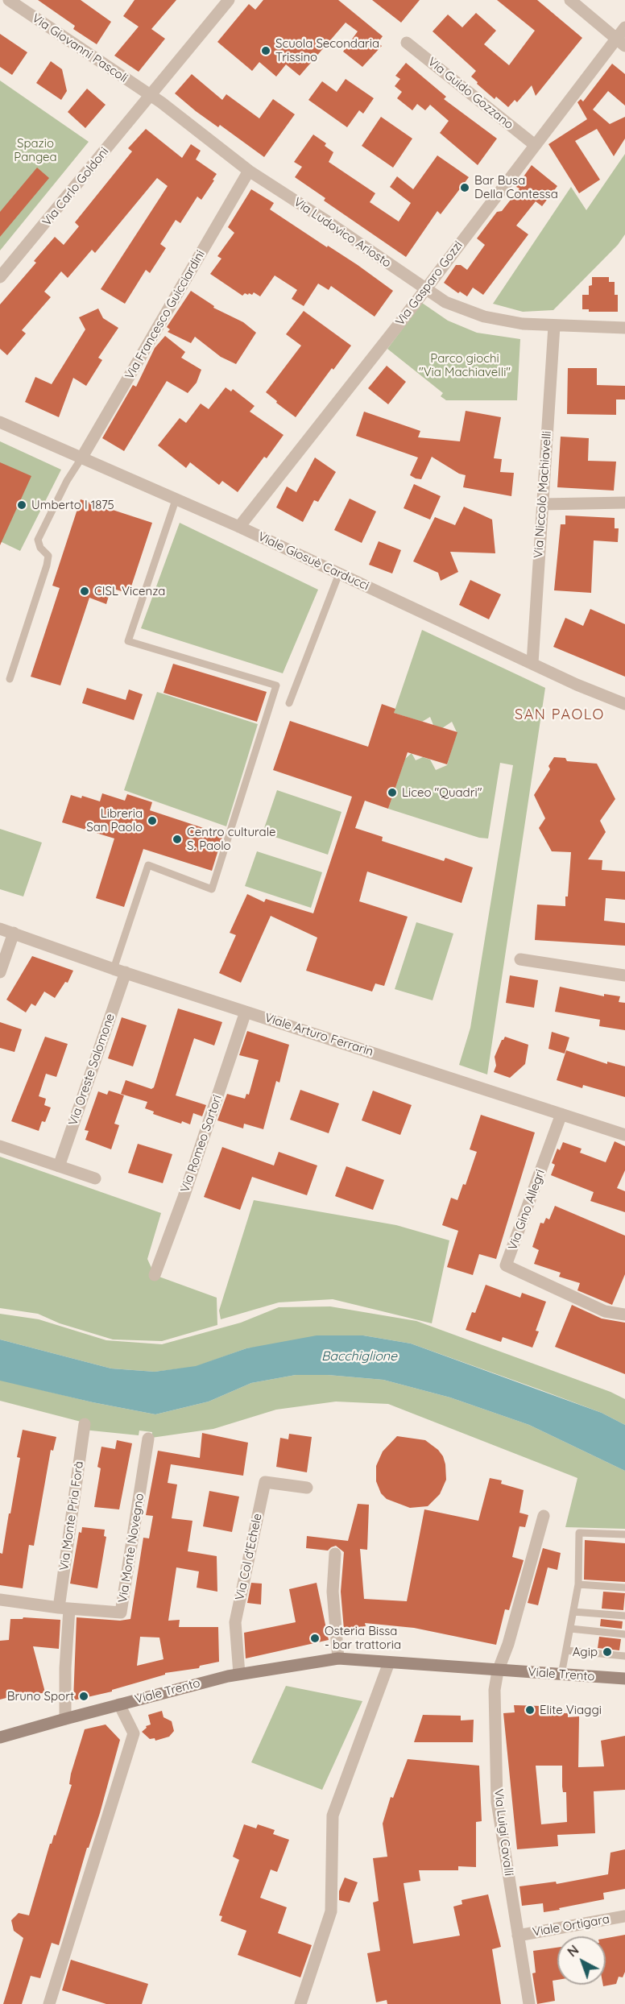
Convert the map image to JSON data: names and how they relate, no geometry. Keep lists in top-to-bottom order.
{
  "streets": {
    "main road": ["Viale Trento"],
    "street": [
      "Via Giovanni Pascoli",
      "Via Guido Gozzano",
      "Via Carlo Goldoni",
      "Via Ludovico Ariosto",
      "Via Gasparo Gozzi",
      "Via Francesco Guicciardini",
      "Via Niccolò Machiavelli",
      "Viale Giosuè Carducci",
      "Viale Arturo Ferrarin",
      "Via Oreste Salomone",
      "Via Romeo Sartori",
      "Via Gino Allegri",
      "Via Monte Pria Forà",
      "Via Monte Novegno",
      "Via Col d'Echele",
      "Via Luigi Cavalli",
      "Viale Ortigara"
    ]
  },
  "crossings": [
    ["Via Giovanni Pascoli", "Via Carlo Goldoni"],
    ["Via Giovanni Pascoli", "Via Ludovico Ariosto"],
    ["Via Guido Gozzano", "Via Gasparo Gozzi"],
    ["Via Carlo Goldoni", "Via Ludovico Ariosto"],
    ["Via Ludovico Ariosto", "Via Gasparo Gozzi"],
    ["Via Ludovico Ariosto", "Via Francesco Guicciardini"],
    ["Via Ludovico Ariosto", "Via Niccolò Machiavelli"],
    ["Via Gasparo Gozzi", "Viale Giosuè Carducci"],
    ["Via Francesco Guicciardini", "Viale Giosuè Carducci"],
    ["Via Niccolò Machiavelli", "Viale Giosuè Carducci"],
    ["Viale Arturo Ferrarin", "Via Oreste Salomone"],
    ["Viale Arturo Ferrarin", "Via Romeo Sartori"],
    ["Viale Arturo Ferrarin", "Via Gino Allegri"],
    ["Via Monte Pria Forà", "Via Monte Novegno"],
    ["Via Col d'Echele", "Viale Trento"],
    ["Viale Trento", "Via Luigi Cavalli"],
    ["Via Luigi Cavalli", "Viale Ortigara"]
  ],
  "districts": ["SAN PAOLO"],
  "water": ["Bacchiglione"],
  "parks": ["Spazio Pangea", "Parco giochi \"Via Machiavelli\""],
  "places": [
    "Scuola Secondaria Trissino",
    "Bar Busa Della Contessa",
    "Umberto I 1875",
    "CISL Vicenza",
    "Liceo \"Quadri\"",
    "Libreria San Paolo",
    "Centro culturale S. Paolo",
    "Osteria Bissa - bar trattoria",
    "Agip",
    "Bruno Sport",
    "Elite Viaggi"
  ],
  "north": "top left"
}
